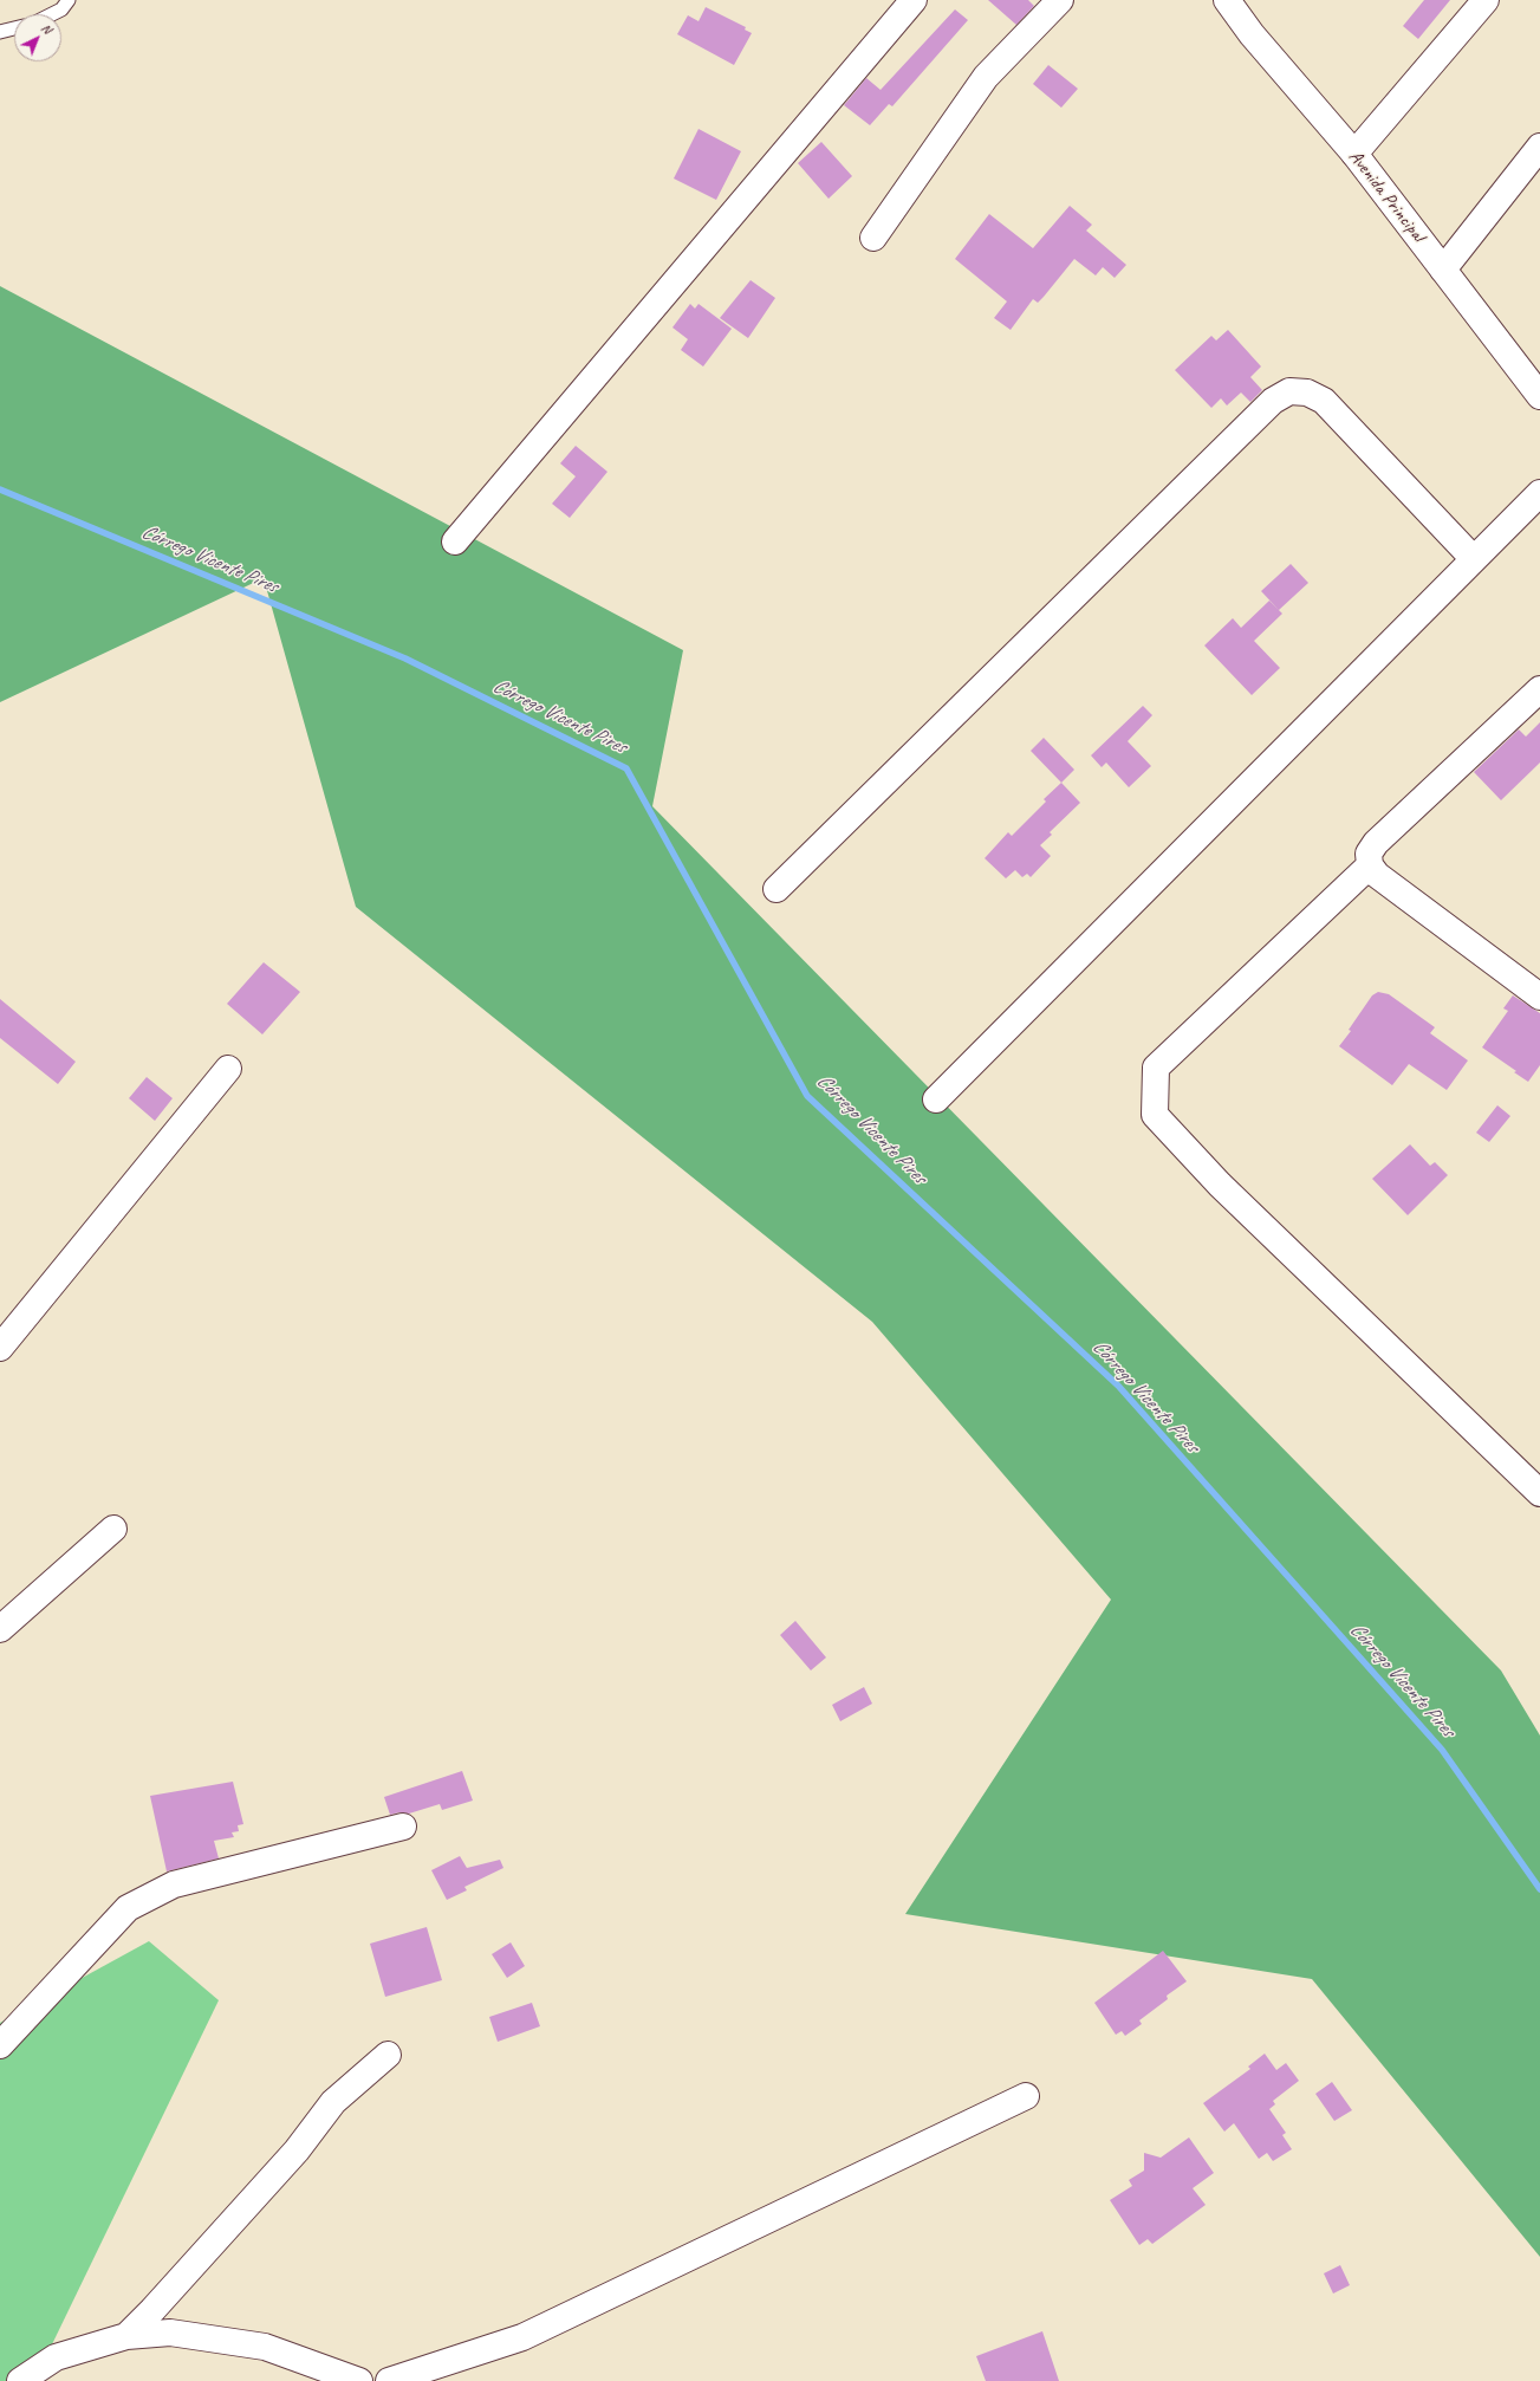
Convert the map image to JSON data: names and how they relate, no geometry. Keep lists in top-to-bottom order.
{
  "streets": {
    "street": ["Avenida Principal"]
  },
  "water": ["Córrego Vicente Pires"],
  "north": "top right"
}
